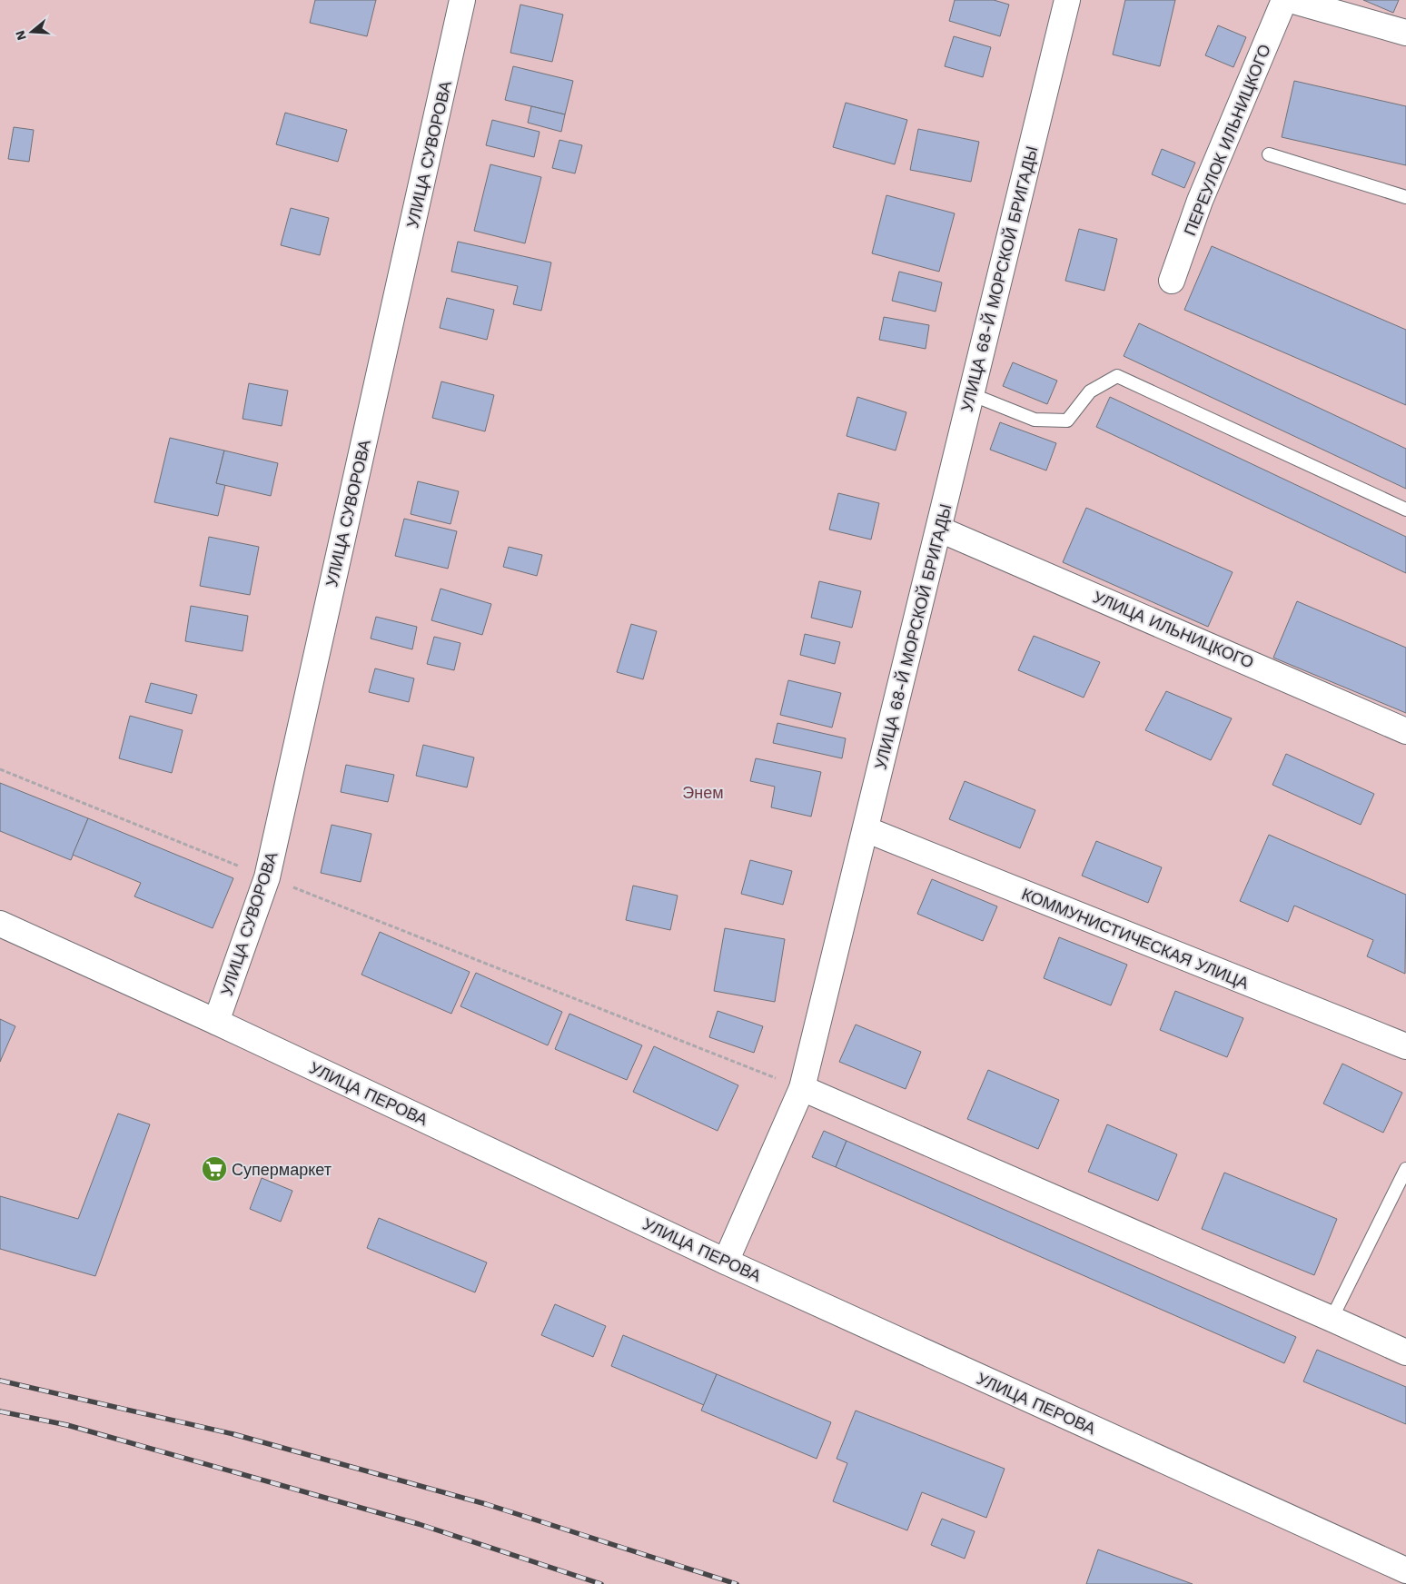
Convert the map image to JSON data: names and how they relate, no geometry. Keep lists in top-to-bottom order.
{
  "streets": {
    "main road": [
      "ПЕРЕУЛОК ИЛЬНИЦКОГО",
      "УЛИЦА СУВОРОВА",
      "УЛИЦА 68-Й МОРСКОЙ БРИГАДЫ",
      "УЛИЦА ИЛЬНИЦКОГО",
      "КОММУНИСТИЧЕСКАЯ УЛИЦА",
      "УЛИЦА ПЕРОВА"
    ]
  },
  "crossings": [
    ["УЛИЦА СУВОРОВА", "УЛИЦА ПЕРОВА"],
    ["УЛИЦА 68-Й МОРСКОЙ БРИГАДЫ", "УЛИЦА ИЛЬНИЦКОГО"],
    ["УЛИЦА 68-Й МОРСКОЙ БРИГАДЫ", "КОММУНИСТИЧЕСКАЯ УЛИЦА"],
    ["УЛИЦА 68-Й МОРСКОЙ БРИГАДЫ", "УЛИЦА ПЕРОВА"]
  ],
  "parks": ["Энем"],
  "places": {
    "supermarket": ["Супермаркет"]
  },
  "north": "left"
}
